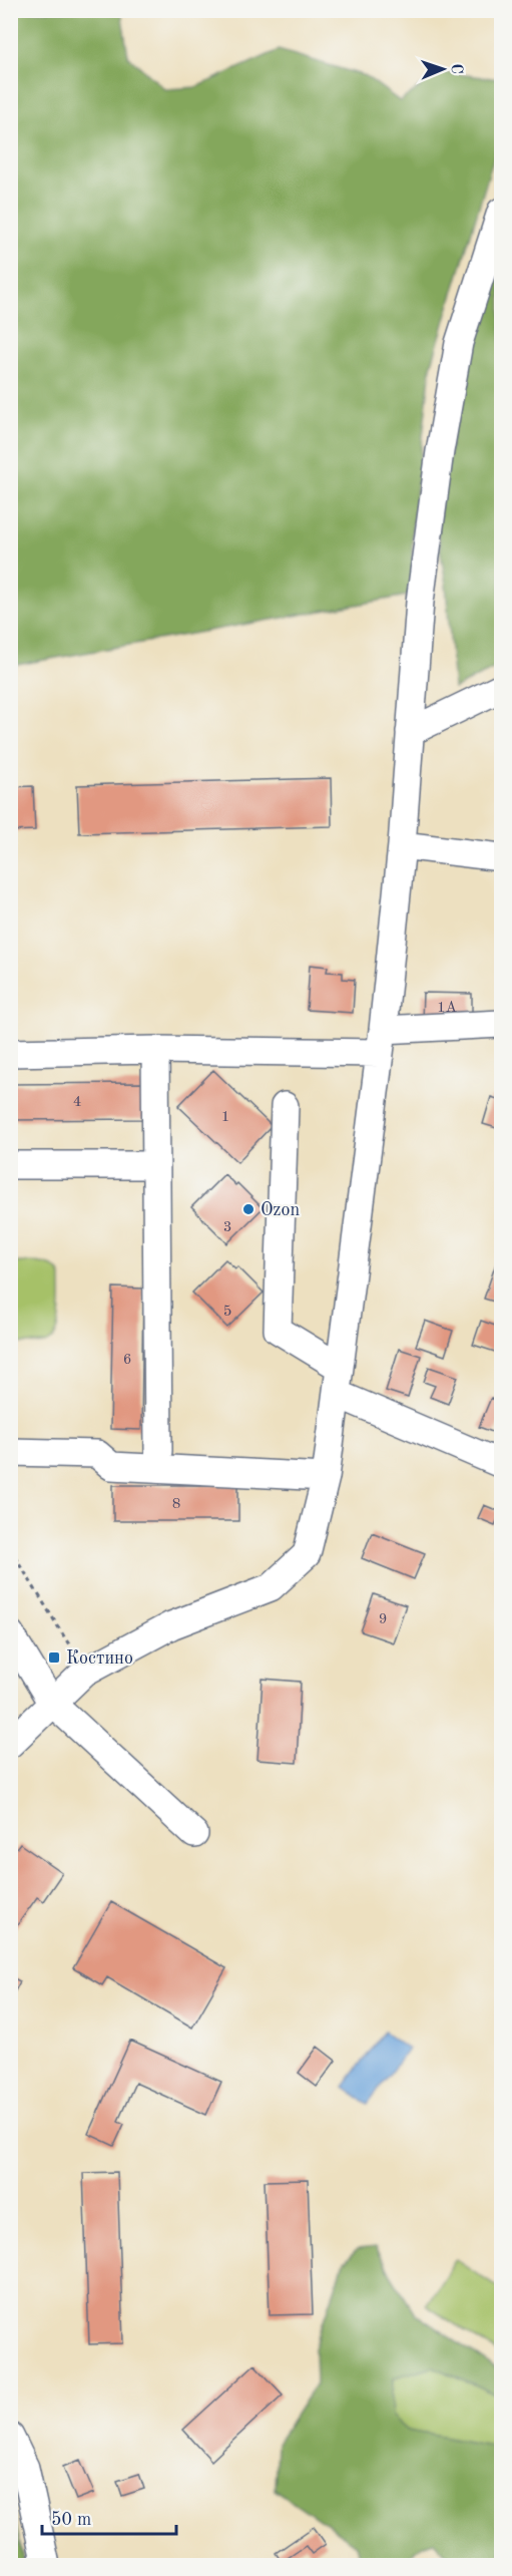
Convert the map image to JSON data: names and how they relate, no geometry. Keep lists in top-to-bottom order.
{
  "places": {
    "other": ["Ozon"],
    "transit": ["Костино"]
  },
  "house_numbers": [
    "1А",
    "4",
    "1",
    "3",
    "5",
    "6",
    "8",
    "9"
  ],
  "scale_bar": "50 m",
  "north": "right"
}
